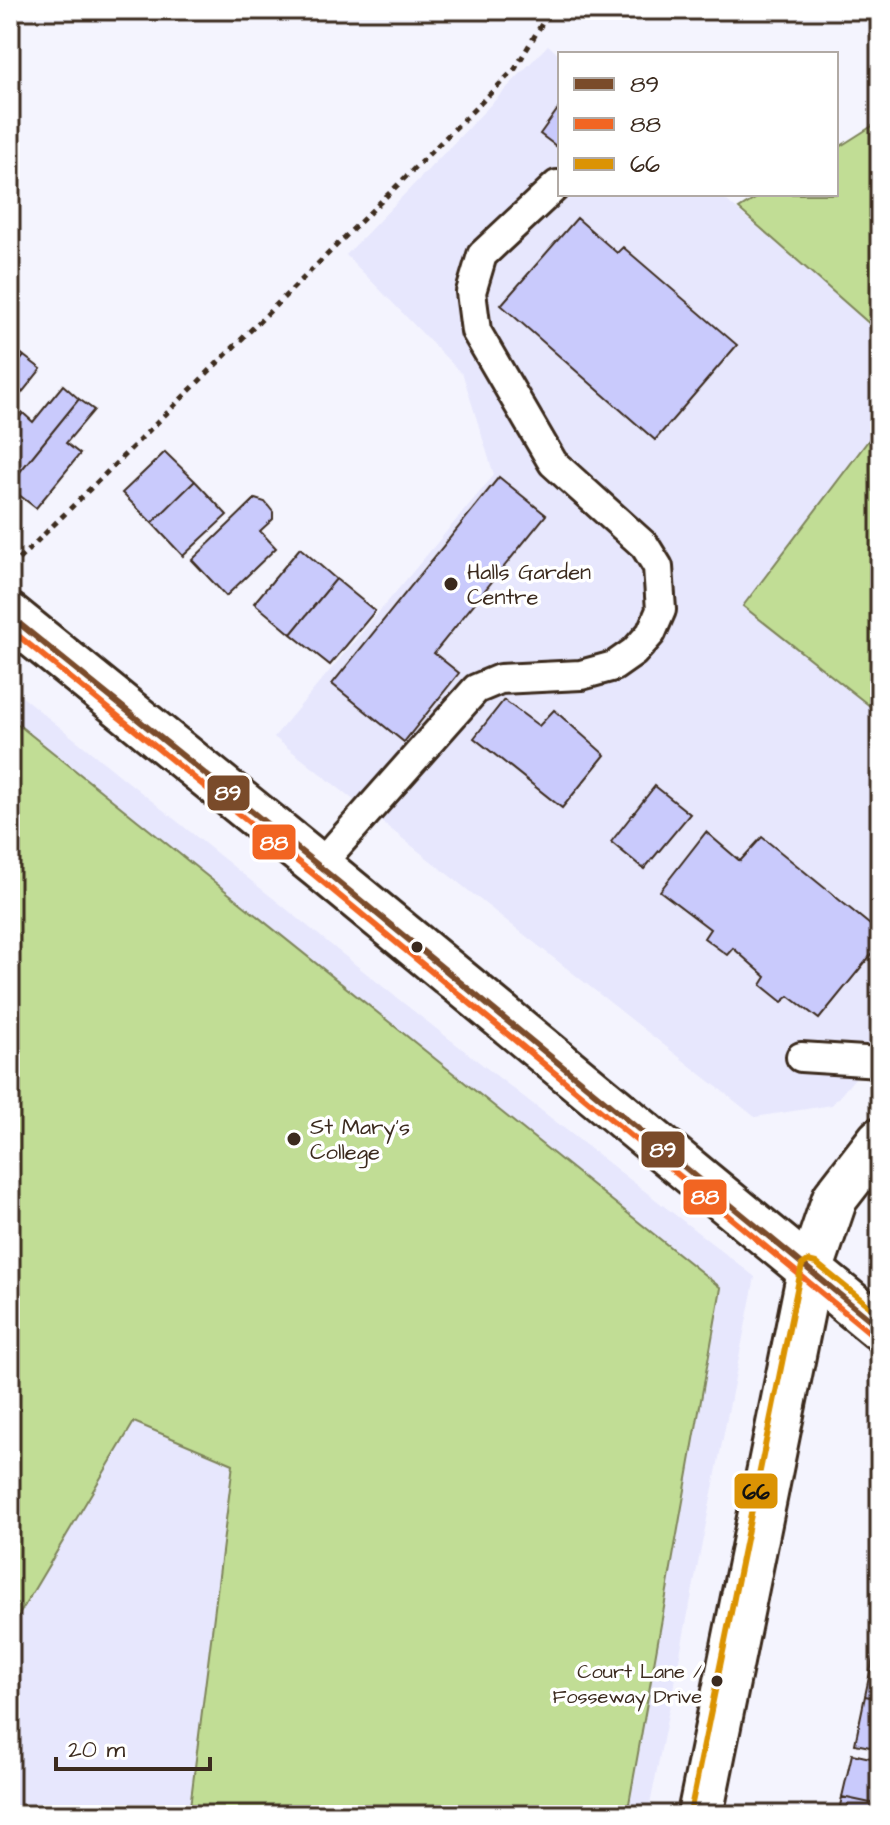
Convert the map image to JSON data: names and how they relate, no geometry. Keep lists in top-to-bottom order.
{
  "places": ["Halls Garden Centre", "St Mary's College", "Court Lane / Fosseway Drive"],
  "lines": ["transit line 89", "transit line 88", "transit line 66"],
  "legend": ["89", "88", "66"],
  "scale_bar": "20 m"
}
